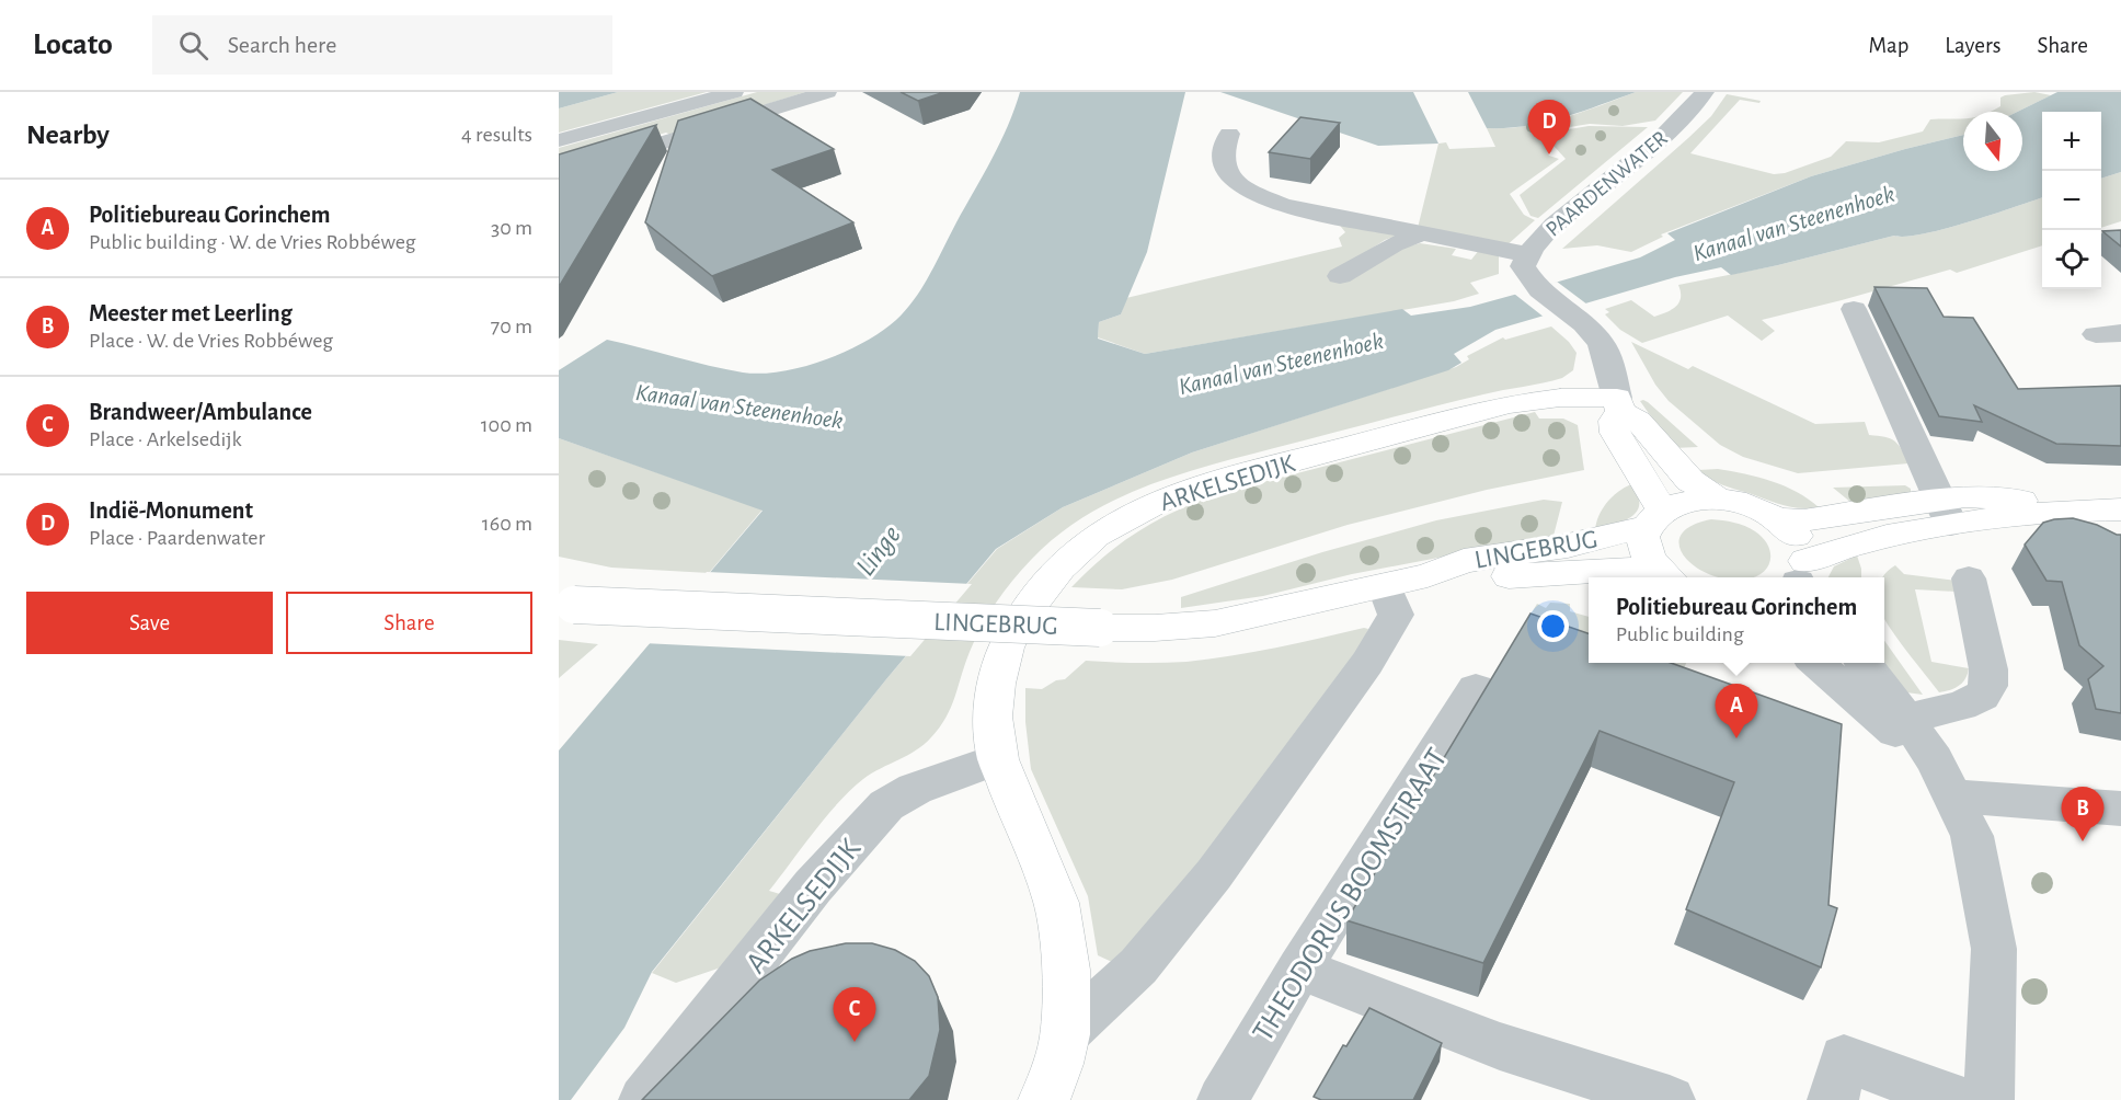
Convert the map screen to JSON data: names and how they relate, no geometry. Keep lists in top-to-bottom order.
{
  "streets": {
    "main road": ["ARKELSEDIJK", "LINGEBRUG"],
    "street": ["PAARDENWATER", "THEODORUS BOOMSTRAAT"]
  },
  "water": ["Kanaal van Steenenhoek", "Linge"],
  "north": "bottom",
  "page": {
    "header": "Locato",
    "search": "Search here",
    "nav": ["Map", "Layers", "Share"],
    "heading": ["Nearby", "4 results"],
    "pins": [
      "D",
      "A",
      "B",
      "C"
    ],
    "map_buttons": ["+", "−"],
    "list": [
      {
        "mark": "A",
        "name": "Politiebureau Gorinchem",
        "note": "Public building · W. de Vries Robbéweg",
        "value": "30 m"
      },
      {
        "mark": "B",
        "name": "Meester met Leerling",
        "note": "Place · W. de Vries Robbéweg",
        "value": "70 m"
      },
      {
        "mark": "C",
        "name": "Brandweer/Ambulance",
        "note": "Place · Arkelsedijk",
        "value": "100 m"
      },
      {
        "mark": "D",
        "name": "Indië-Monument",
        "note": "Place · Paardenwater",
        "value": "160 m"
      }
    ],
    "buttons": ["Save", "Share"],
    "popup": ["Politiebureau Gorinchem", "Public building"]
  }
}
